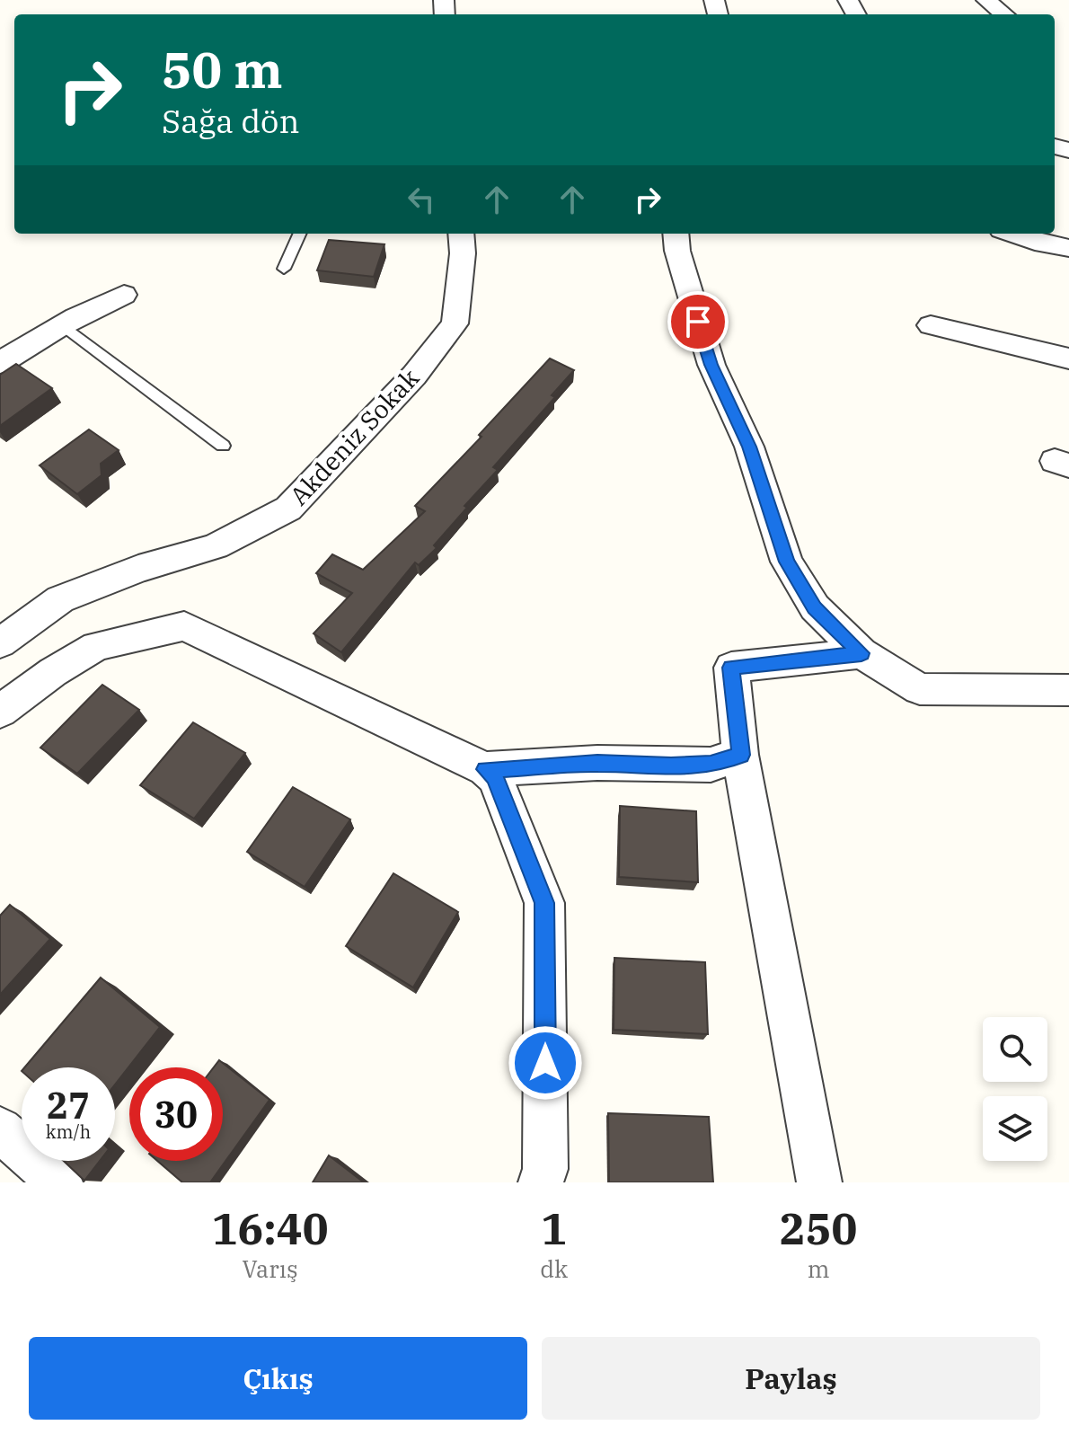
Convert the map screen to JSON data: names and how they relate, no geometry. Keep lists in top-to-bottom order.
{
  "streets": {
    "street": ["Akdeniz Sokak"]
  },
  "page": {
    "turn": ["50 m", "Sağa dön"],
    "speed": "27 km/h",
    "limit": "30",
    "eta": [
      "16:40",
      "Varış",
      "1",
      "dk",
      "250",
      "m"
    ],
    "buttons": ["Çıkış", "Paylaş"]
  }
}
